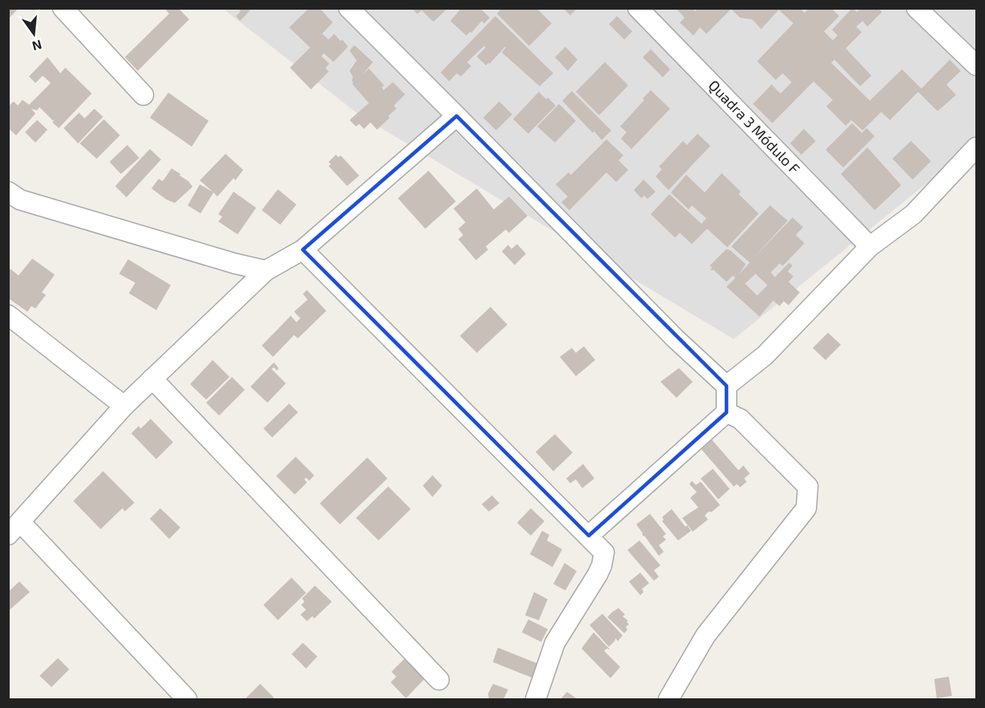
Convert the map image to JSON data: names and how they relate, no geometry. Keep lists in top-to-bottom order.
{
  "streets": {
    "street": ["Quadra 3 Módulo F"]
  },
  "north": "bottom"
}
